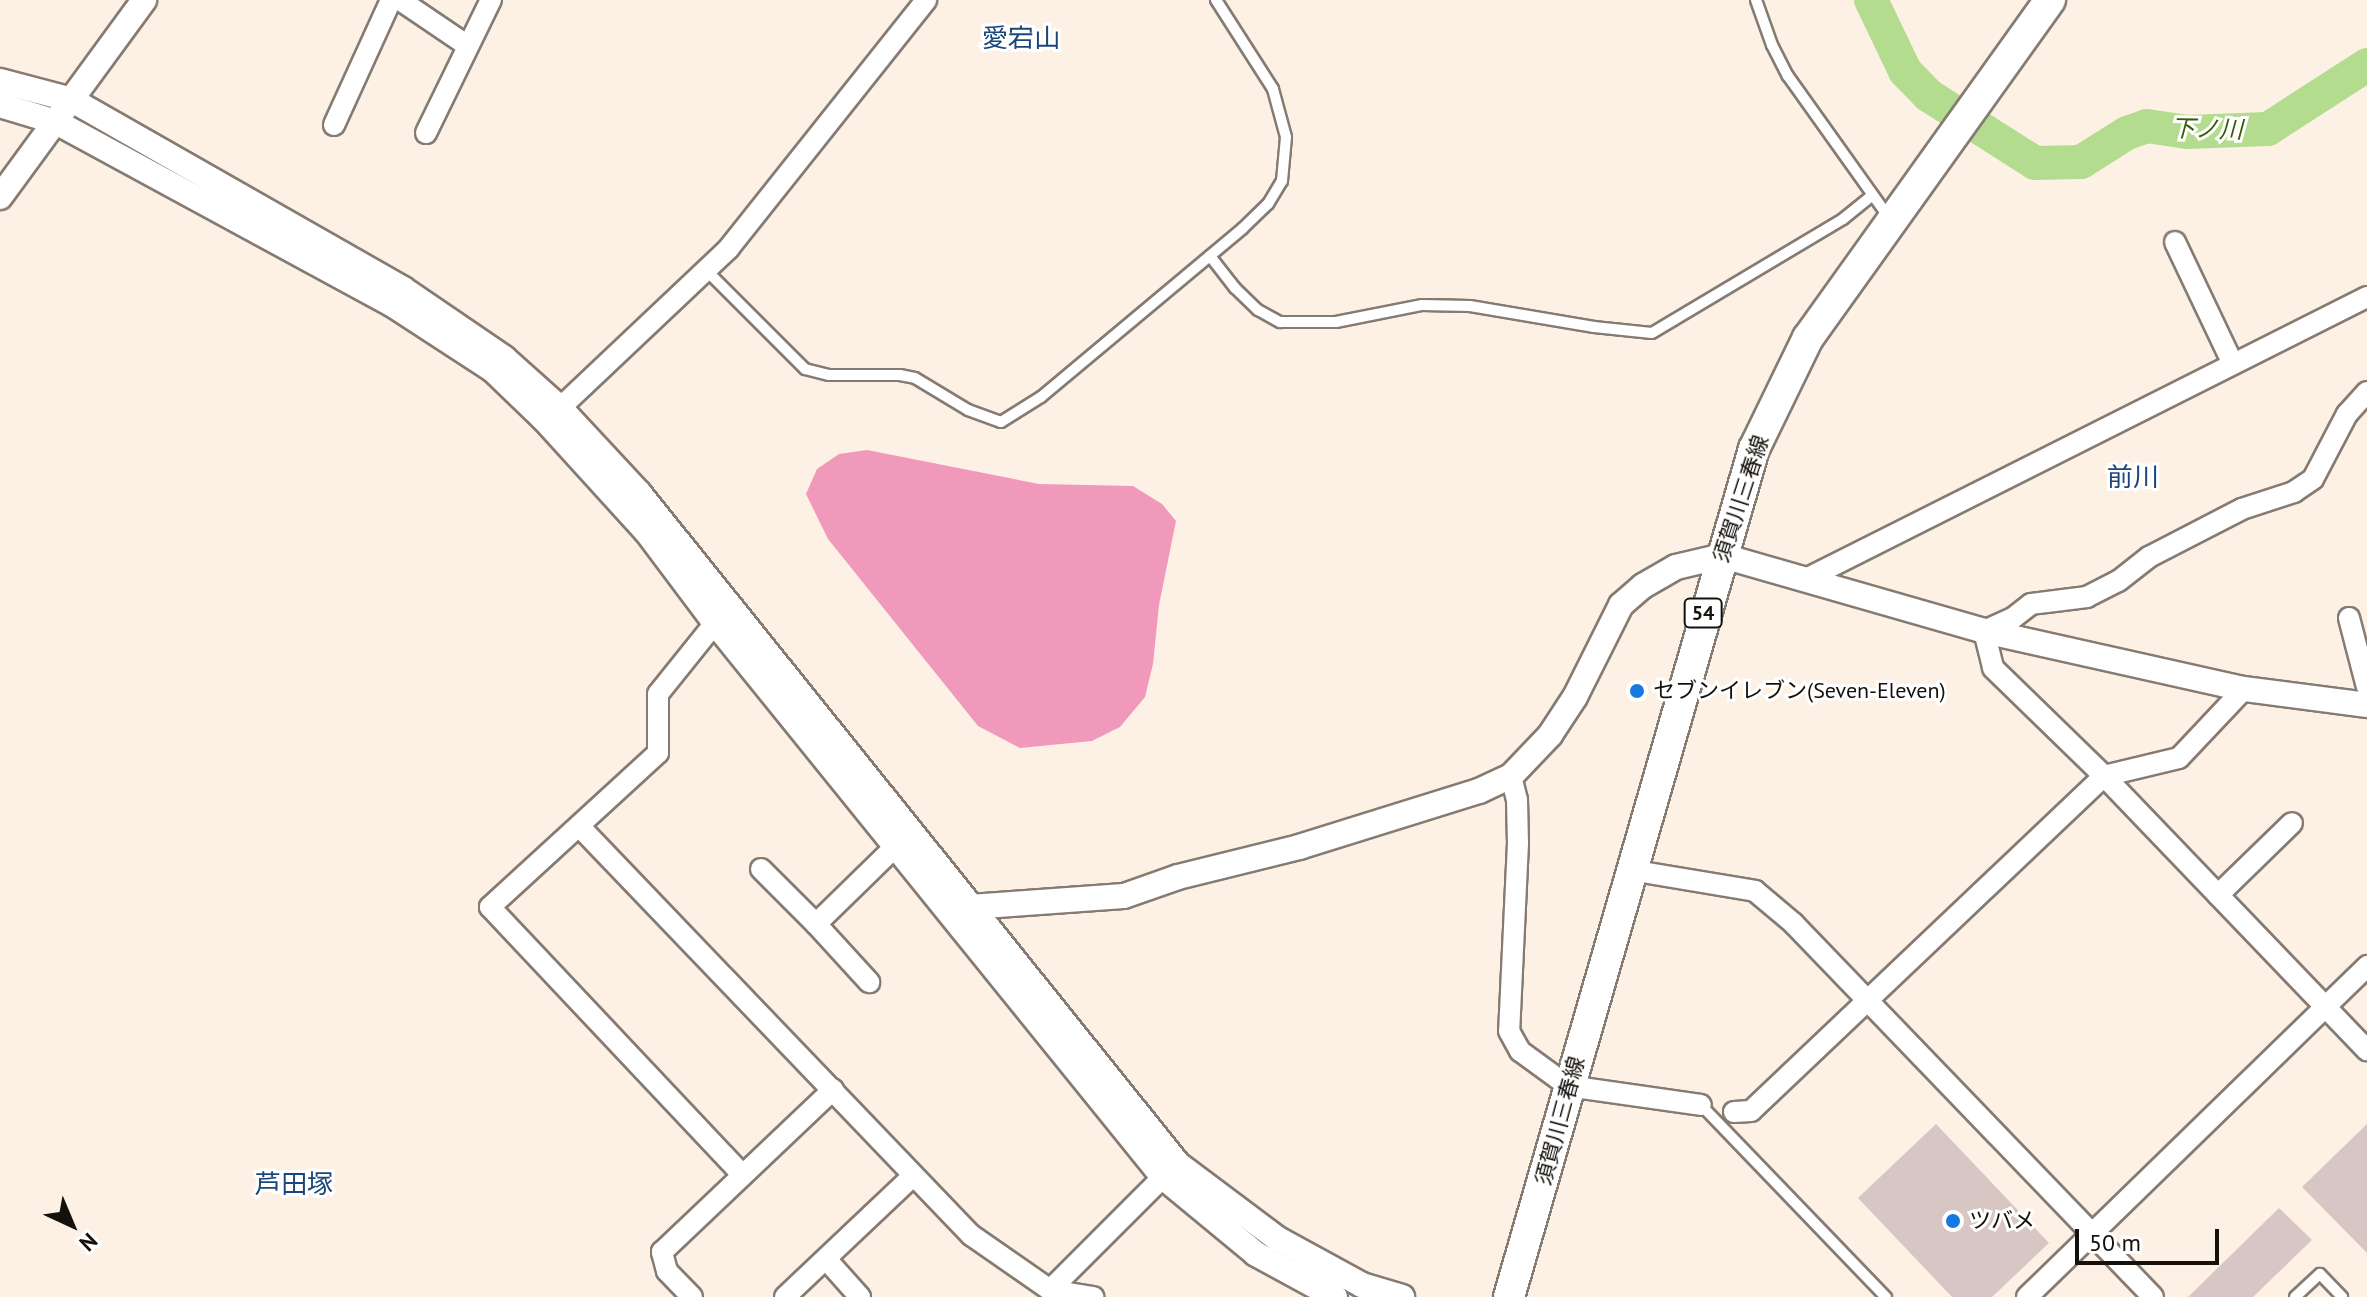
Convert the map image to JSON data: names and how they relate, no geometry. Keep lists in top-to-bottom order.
{
  "streets": {
    "main road": ["須賀川三春線", "54"]
  },
  "districts": ["愛宕山", "前川", "芦田塚"],
  "water": ["下ノ川"],
  "places": ["セブンイレブン(Seven-Eleven)", "ツバメ"],
  "scale_bar": "50 m",
  "north": "bottom right"
}
